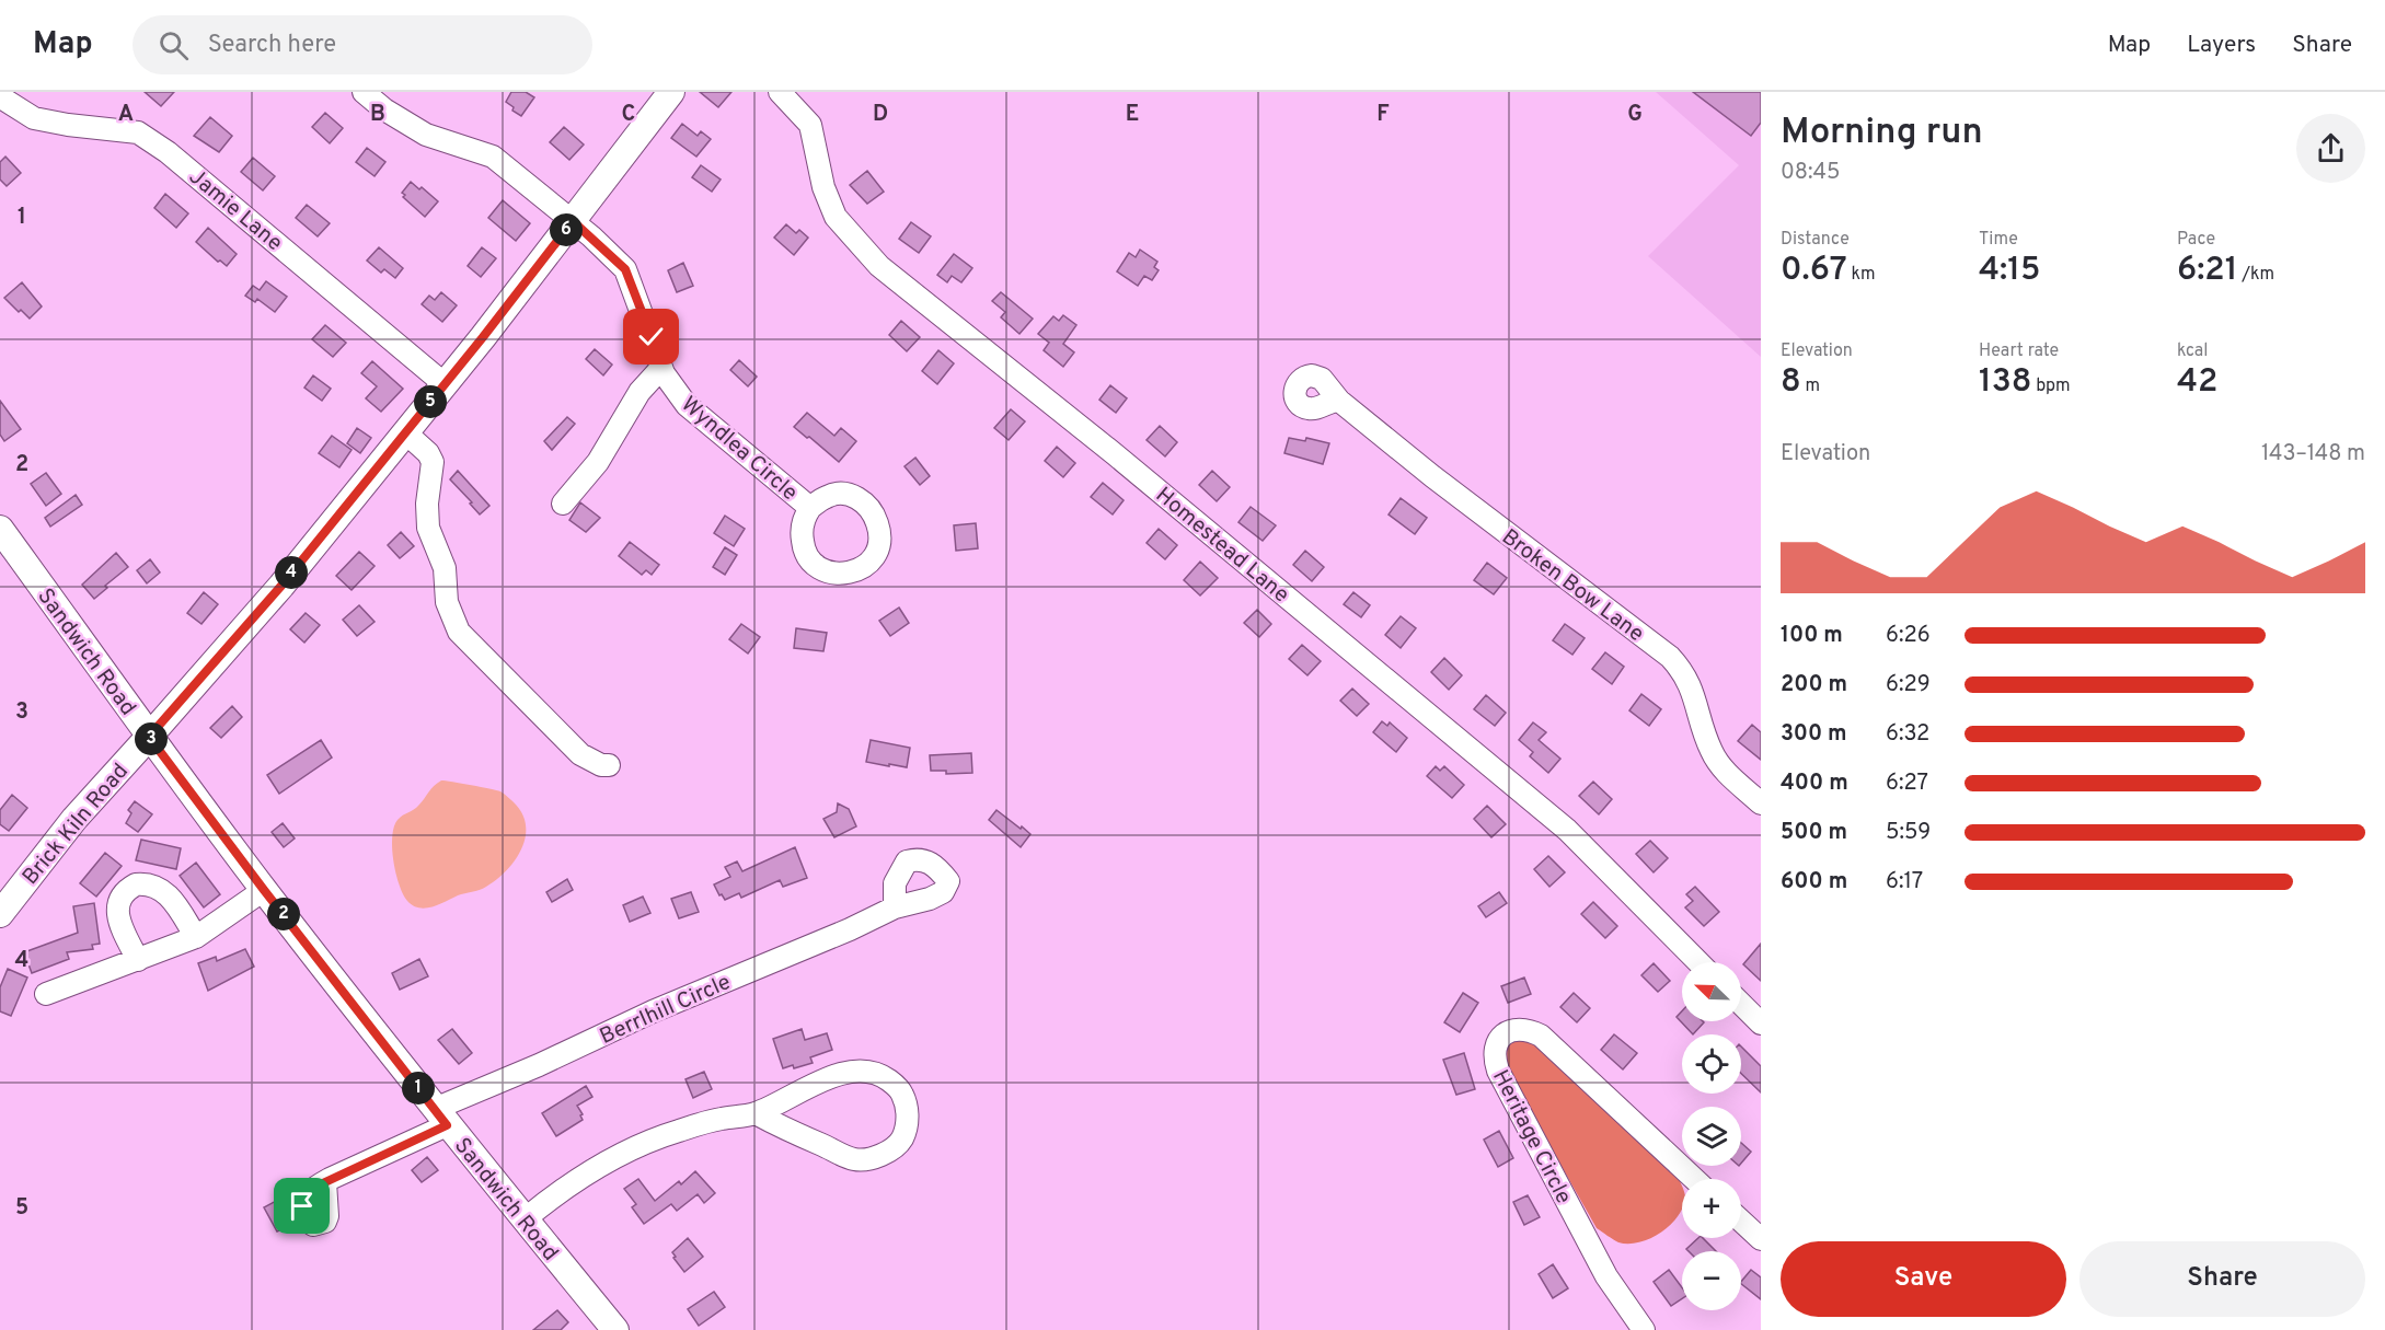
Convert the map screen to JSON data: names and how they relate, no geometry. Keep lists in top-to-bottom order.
{
  "streets": {
    "main road": ["Sandwich Road", "Brick Kiln Road"],
    "street": [
      "Jamie Lane",
      "Wyndlea Circle",
      "Homestead Lane",
      "Broken Bow Lane",
      "BerrIhill Circle",
      "Heritage Circle"
    ]
  },
  "crossings": [
    ["Jamie Lane", "Brick Kiln Road"],
    ["Wyndlea Circle", "Brick Kiln Road"],
    ["Sandwich Road", "Brick Kiln Road"],
    ["Sandwich Road", "BerrIhill Circle"]
  ],
  "north": "top left",
  "page": {
    "header": "Map",
    "search": "Search here",
    "nav": ["Map", "Layers", "Share"],
    "heading": ["Morning run", "08:45"],
    "stats": [
      ["Distance", "0.67 km"],
      ["Time", "4:15"],
      ["Pace", "6:21 /km"],
      ["Elevation", "8 m"],
      ["Heart rate", "138 bpm"],
      ["kcal", "42"]
    ],
    "pins": [
      "6",
      "5",
      "4",
      "3",
      "2",
      "1"
    ],
    "chart": ["Elevation", "143–148 m"],
    "list": [
      {
        "name": "100 m",
        "note": "6:26"
      },
      {
        "name": "200 m",
        "note": "6:29"
      },
      {
        "name": "300 m",
        "note": "6:32"
      },
      {
        "name": "400 m",
        "note": "6:27"
      },
      {
        "name": "500 m",
        "note": "5:59"
      },
      {
        "name": "600 m",
        "note": "6:17"
      }
    ],
    "map_buttons": ["+", "−"],
    "buttons": ["Save", "Share"]
  },
  "grid": {
    "columns": [
      "A",
      "B",
      "C",
      "D",
      "E",
      "F",
      "G"
    ],
    "rows": [
      "1",
      "2",
      "3",
      "4",
      "5"
    ]
  }
}
